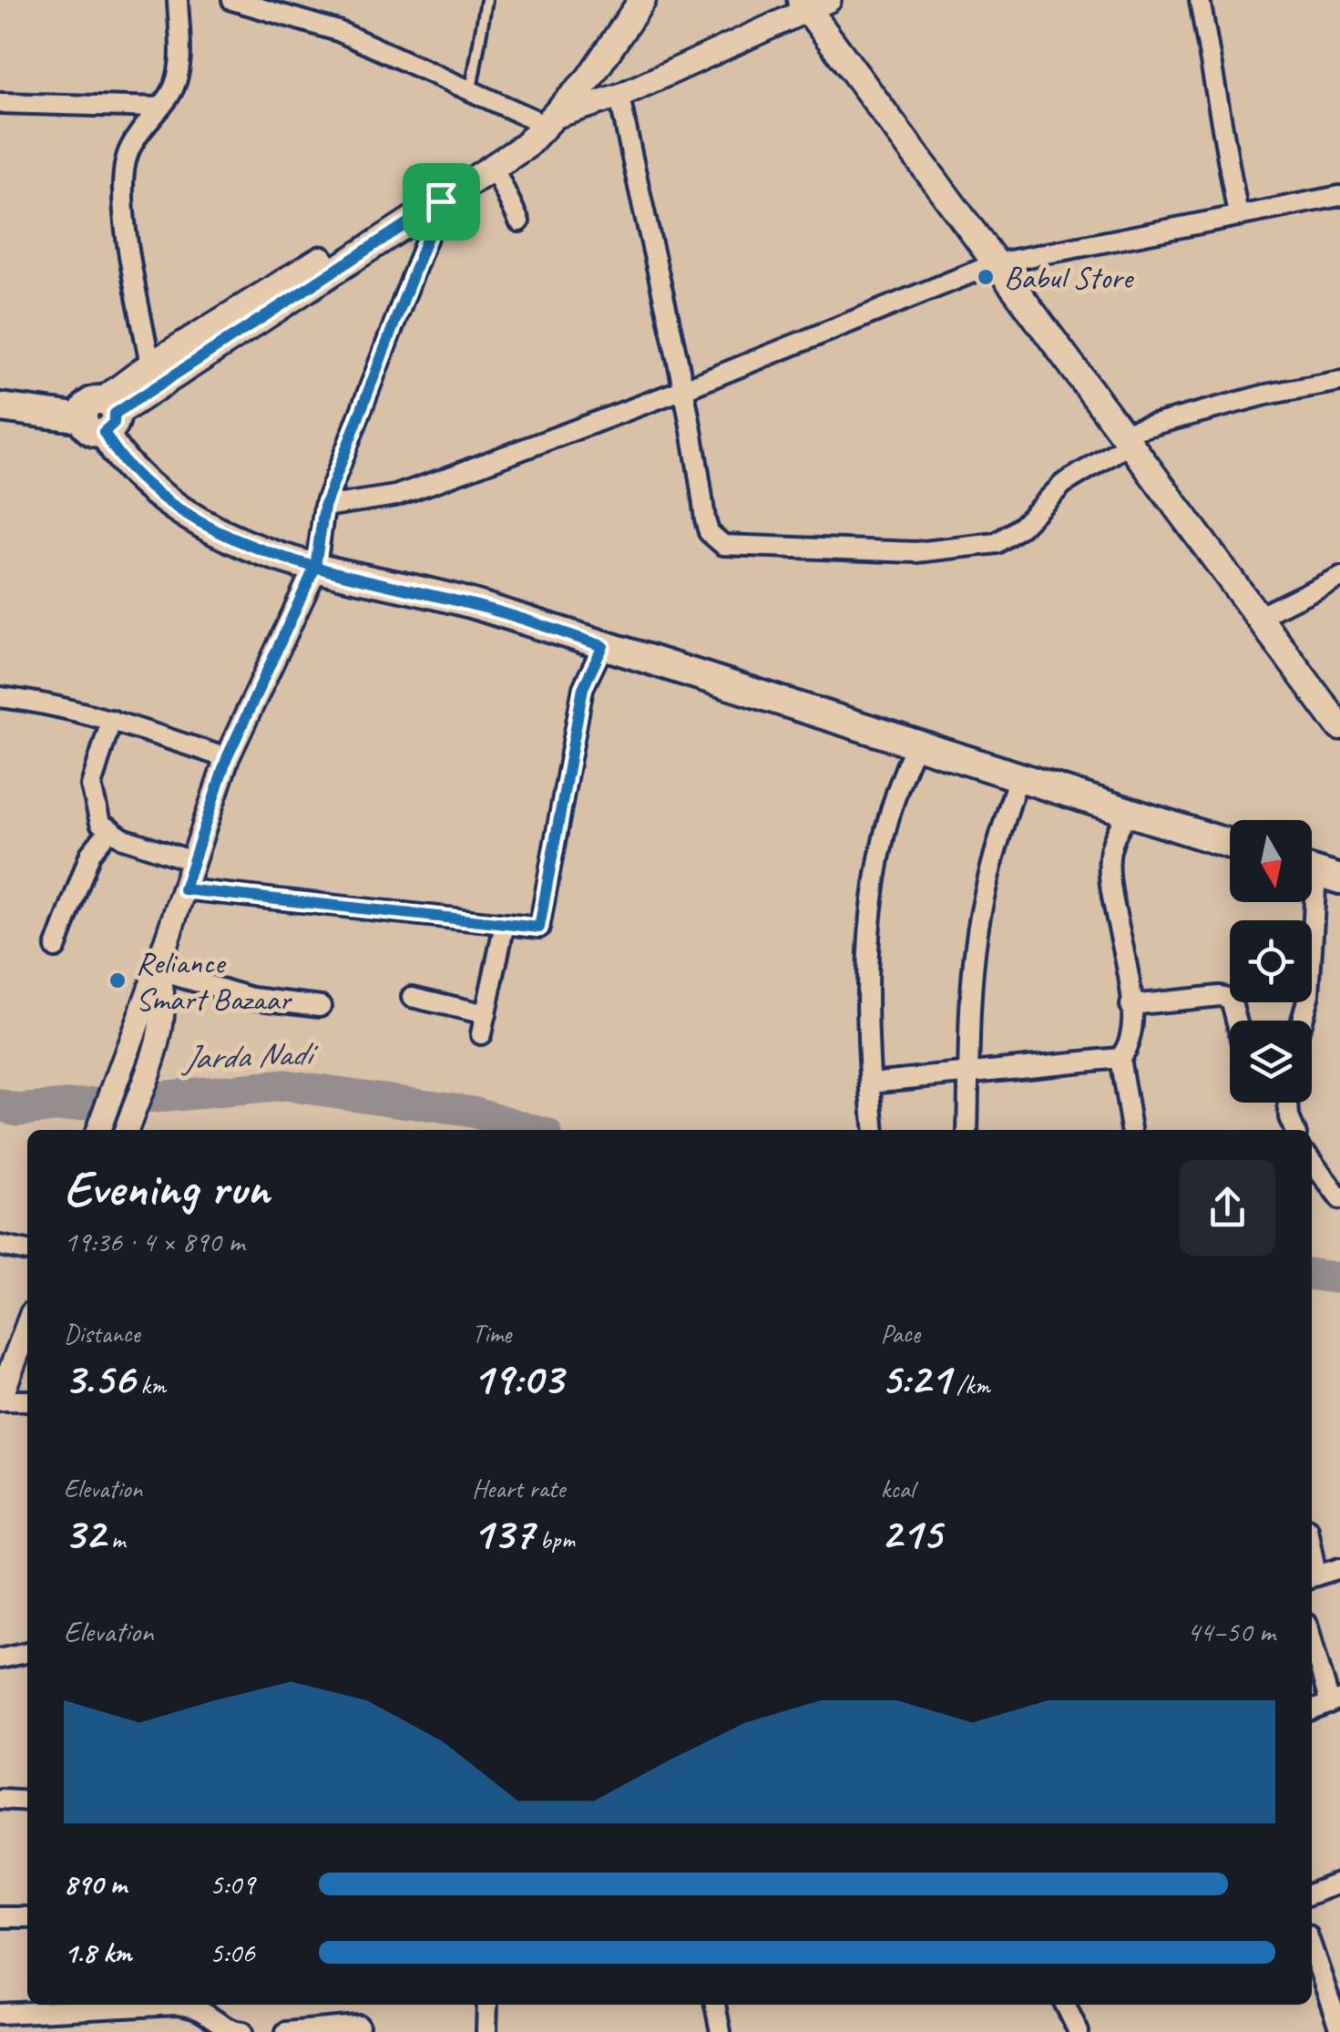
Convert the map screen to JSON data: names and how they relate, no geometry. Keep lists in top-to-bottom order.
{
  "water": ["Jarda Nadi"],
  "places": ["Babul Store", "Reliance Smart Bazaar"],
  "north": "bottom",
  "page": {
    "heading": ["Evening run", "19:36 · 4 × 890 m"],
    "stats": [
      ["Distance", "3.56 km"],
      ["Time", "19:03"],
      ["Pace", "5:21 /km"],
      ["Elevation", "32 m"],
      ["Heart rate", "137 bpm"],
      ["kcal", "215"]
    ],
    "chart": ["Elevation", "44–50 m"],
    "list": [
      {
        "name": "890 m",
        "note": "5:09"
      },
      {
        "name": "1.8 km",
        "note": "5:06"
      }
    ]
  }
}
